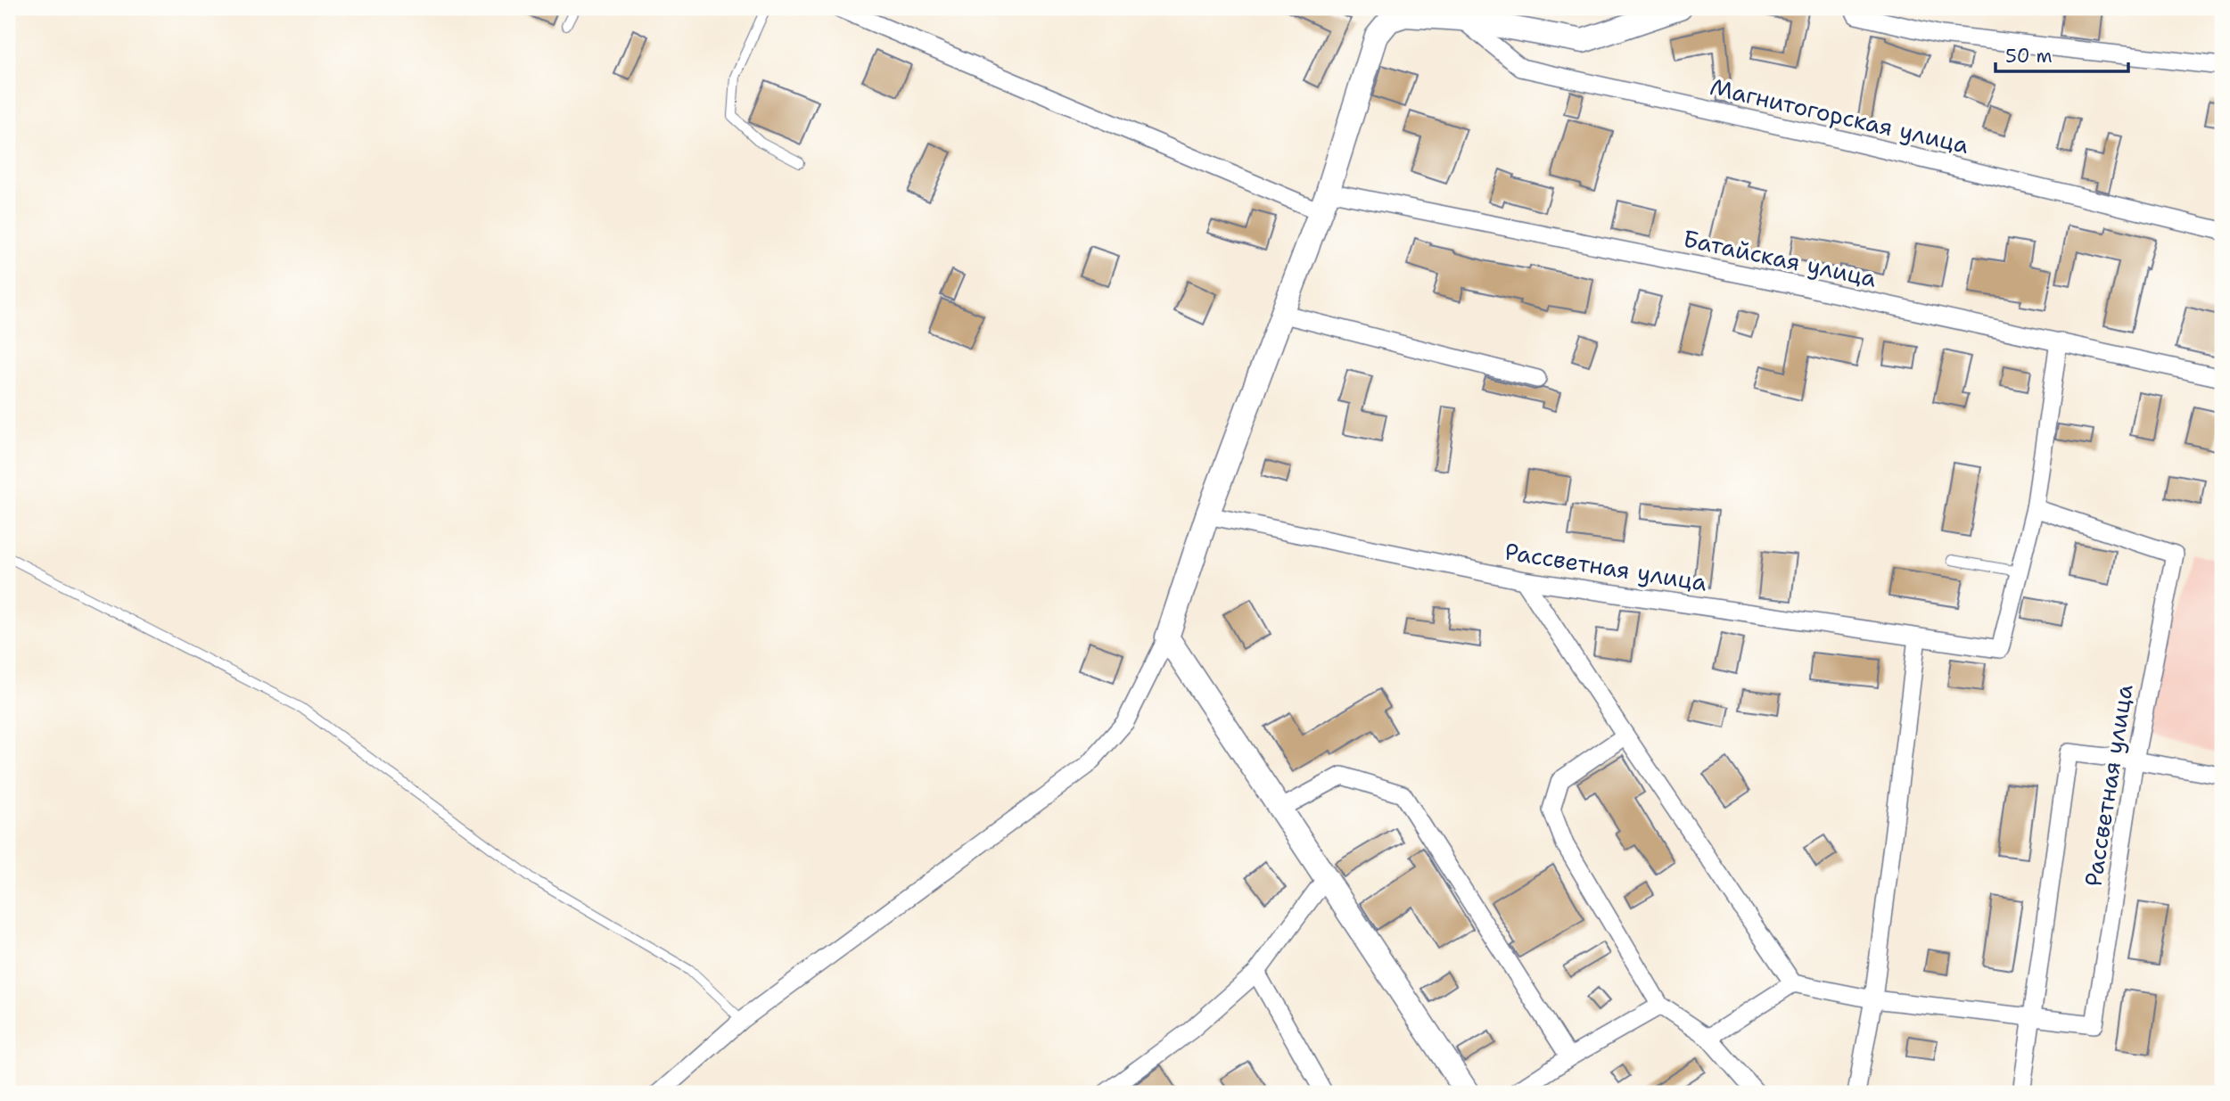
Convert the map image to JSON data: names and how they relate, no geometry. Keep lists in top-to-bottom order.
{
  "streets": {
    "street": ["Магнитогорская улица", "Батайская улица", "Рассветная улица"]
  },
  "scale_bar": "50 m"
}
